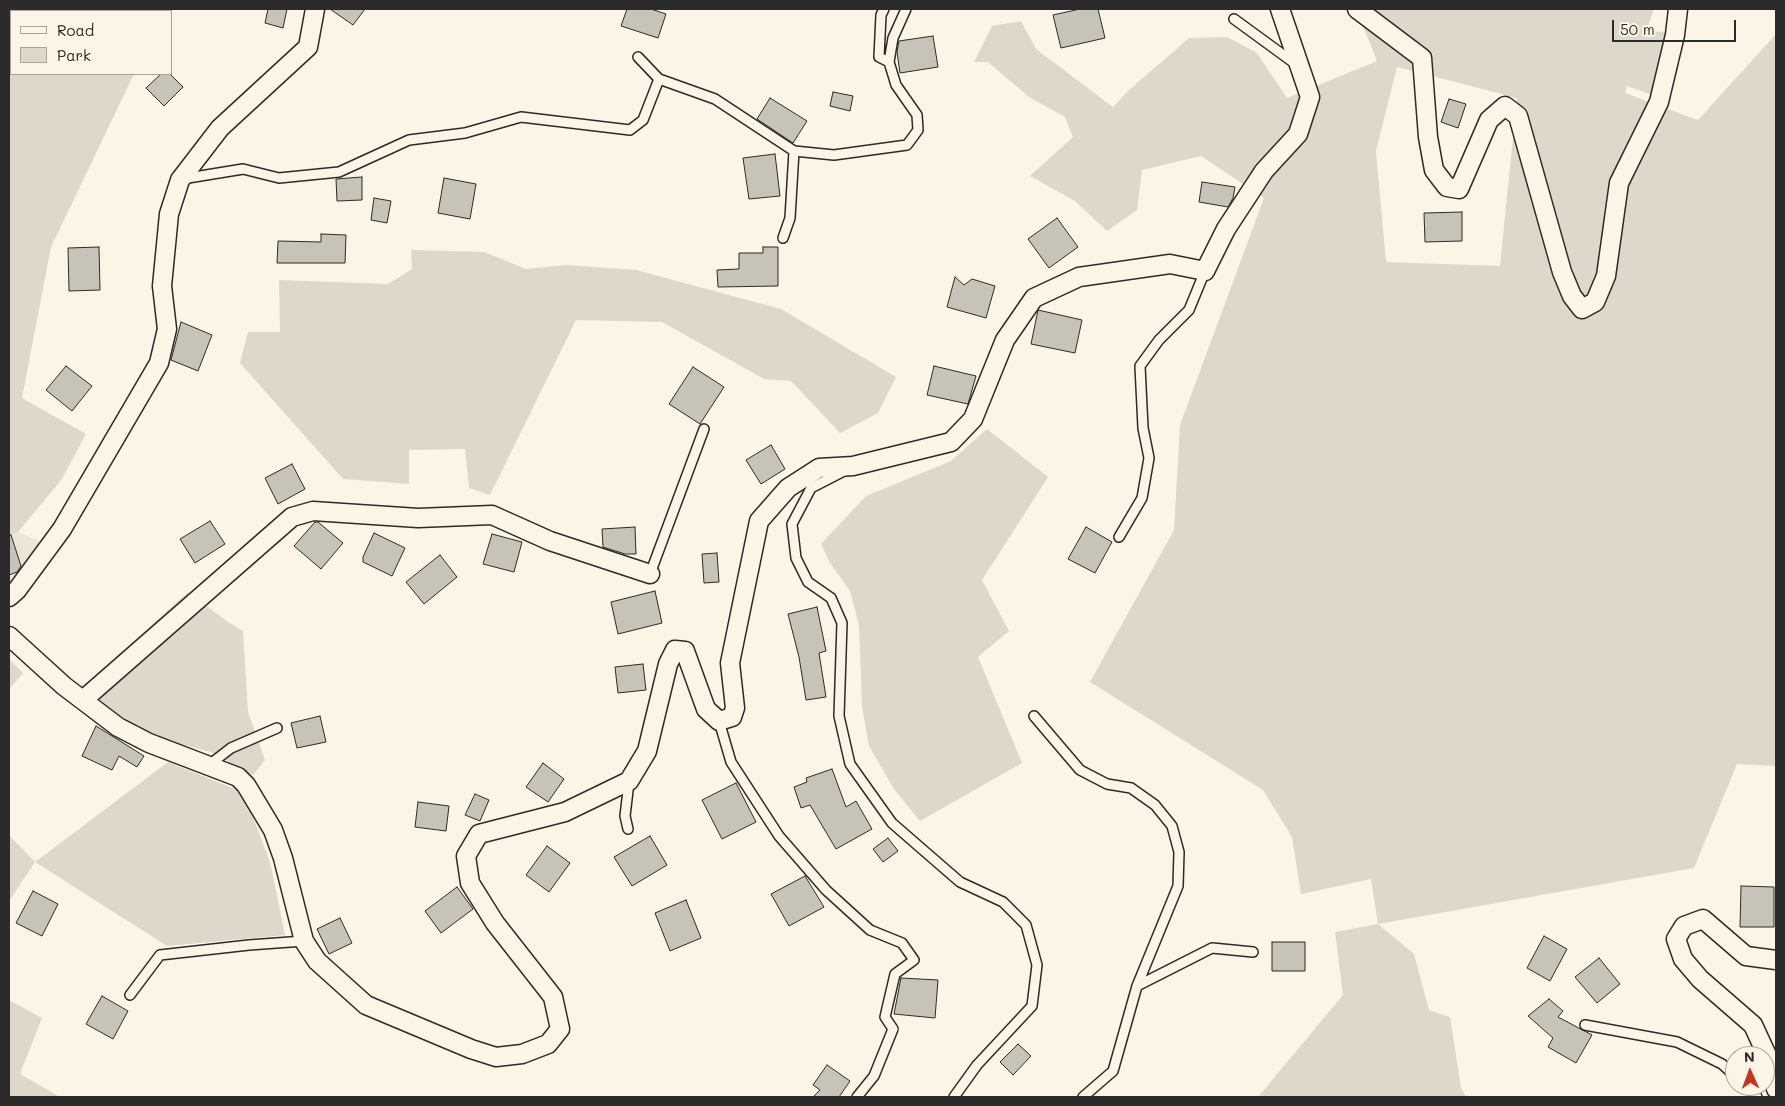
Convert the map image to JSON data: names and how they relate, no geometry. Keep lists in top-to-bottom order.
{
  "legend": ["Road", "Park"],
  "scale_bar": "50 m",
  "north": "top"
}
